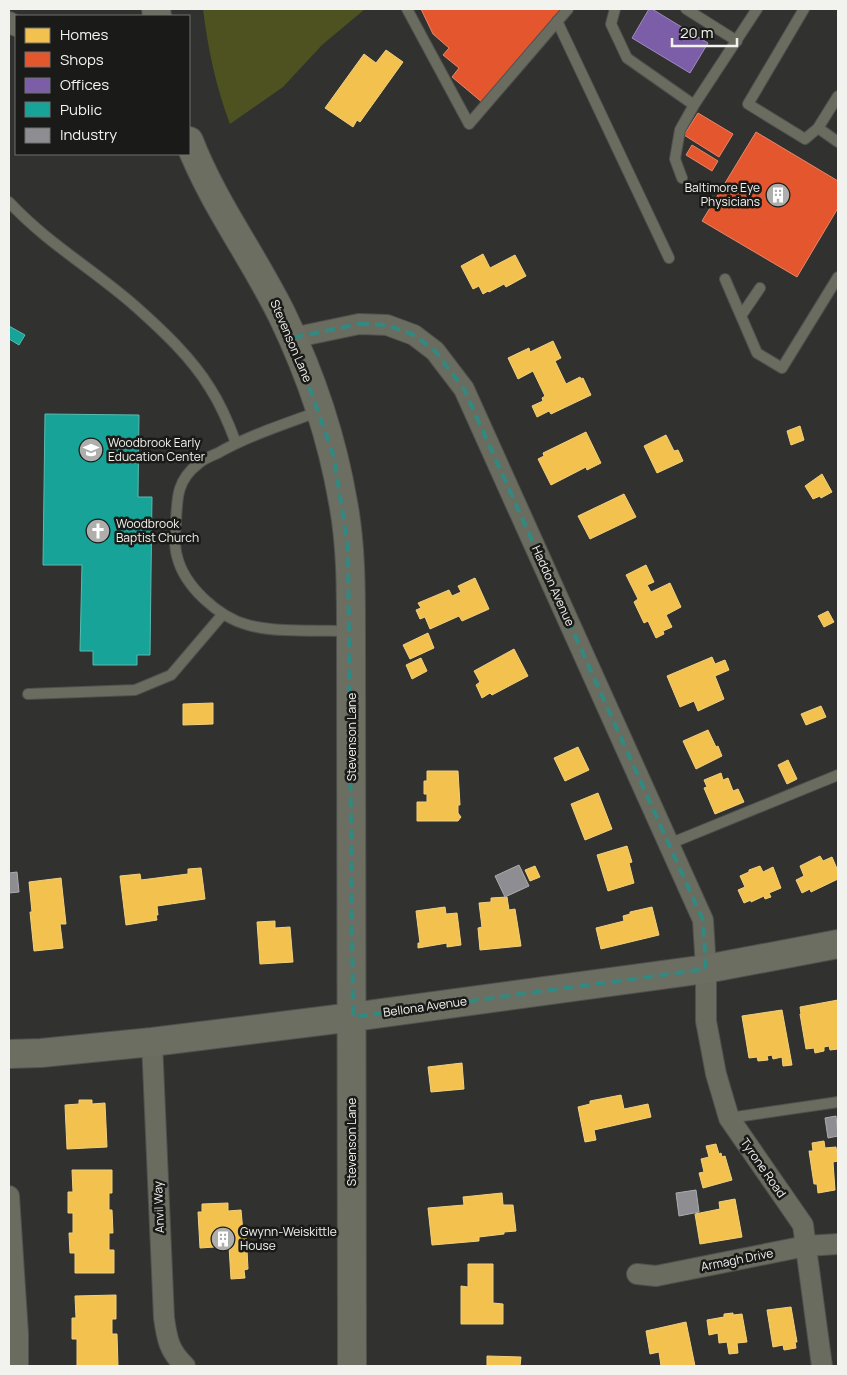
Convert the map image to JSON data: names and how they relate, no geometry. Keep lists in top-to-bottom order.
{
  "streets": {
    "street": [
      "Stevenson Lane",
      "Haddon Avenue",
      "Bellona Avenue",
      "Tyrone Road",
      "Anvil Way",
      "Armagh Drive"
    ]
  },
  "crossings": [
    ["Stevenson Lane", "Haddon Avenue"],
    ["Stevenson Lane", "Bellona Avenue"],
    ["Haddon Avenue", "Bellona Avenue"],
    ["Haddon Avenue", "Tyrone Road"],
    ["Bellona Avenue", "Tyrone Road"],
    ["Bellona Avenue", "Anvil Way"],
    ["Tyrone Road", "Armagh Drive"]
  ],
  "places": {
    "building": ["Baltimore Eye Physicians", "Gwynn-Weiskittle House"],
    "school or university": ["Woodbrook Early Education Center"],
    "church": ["Woodbrook Baptist Church"]
  },
  "legend": [
    "Homes",
    "Shops",
    "Offices",
    "Public",
    "Industry"
  ],
  "scale_bar": "20 m"
}
